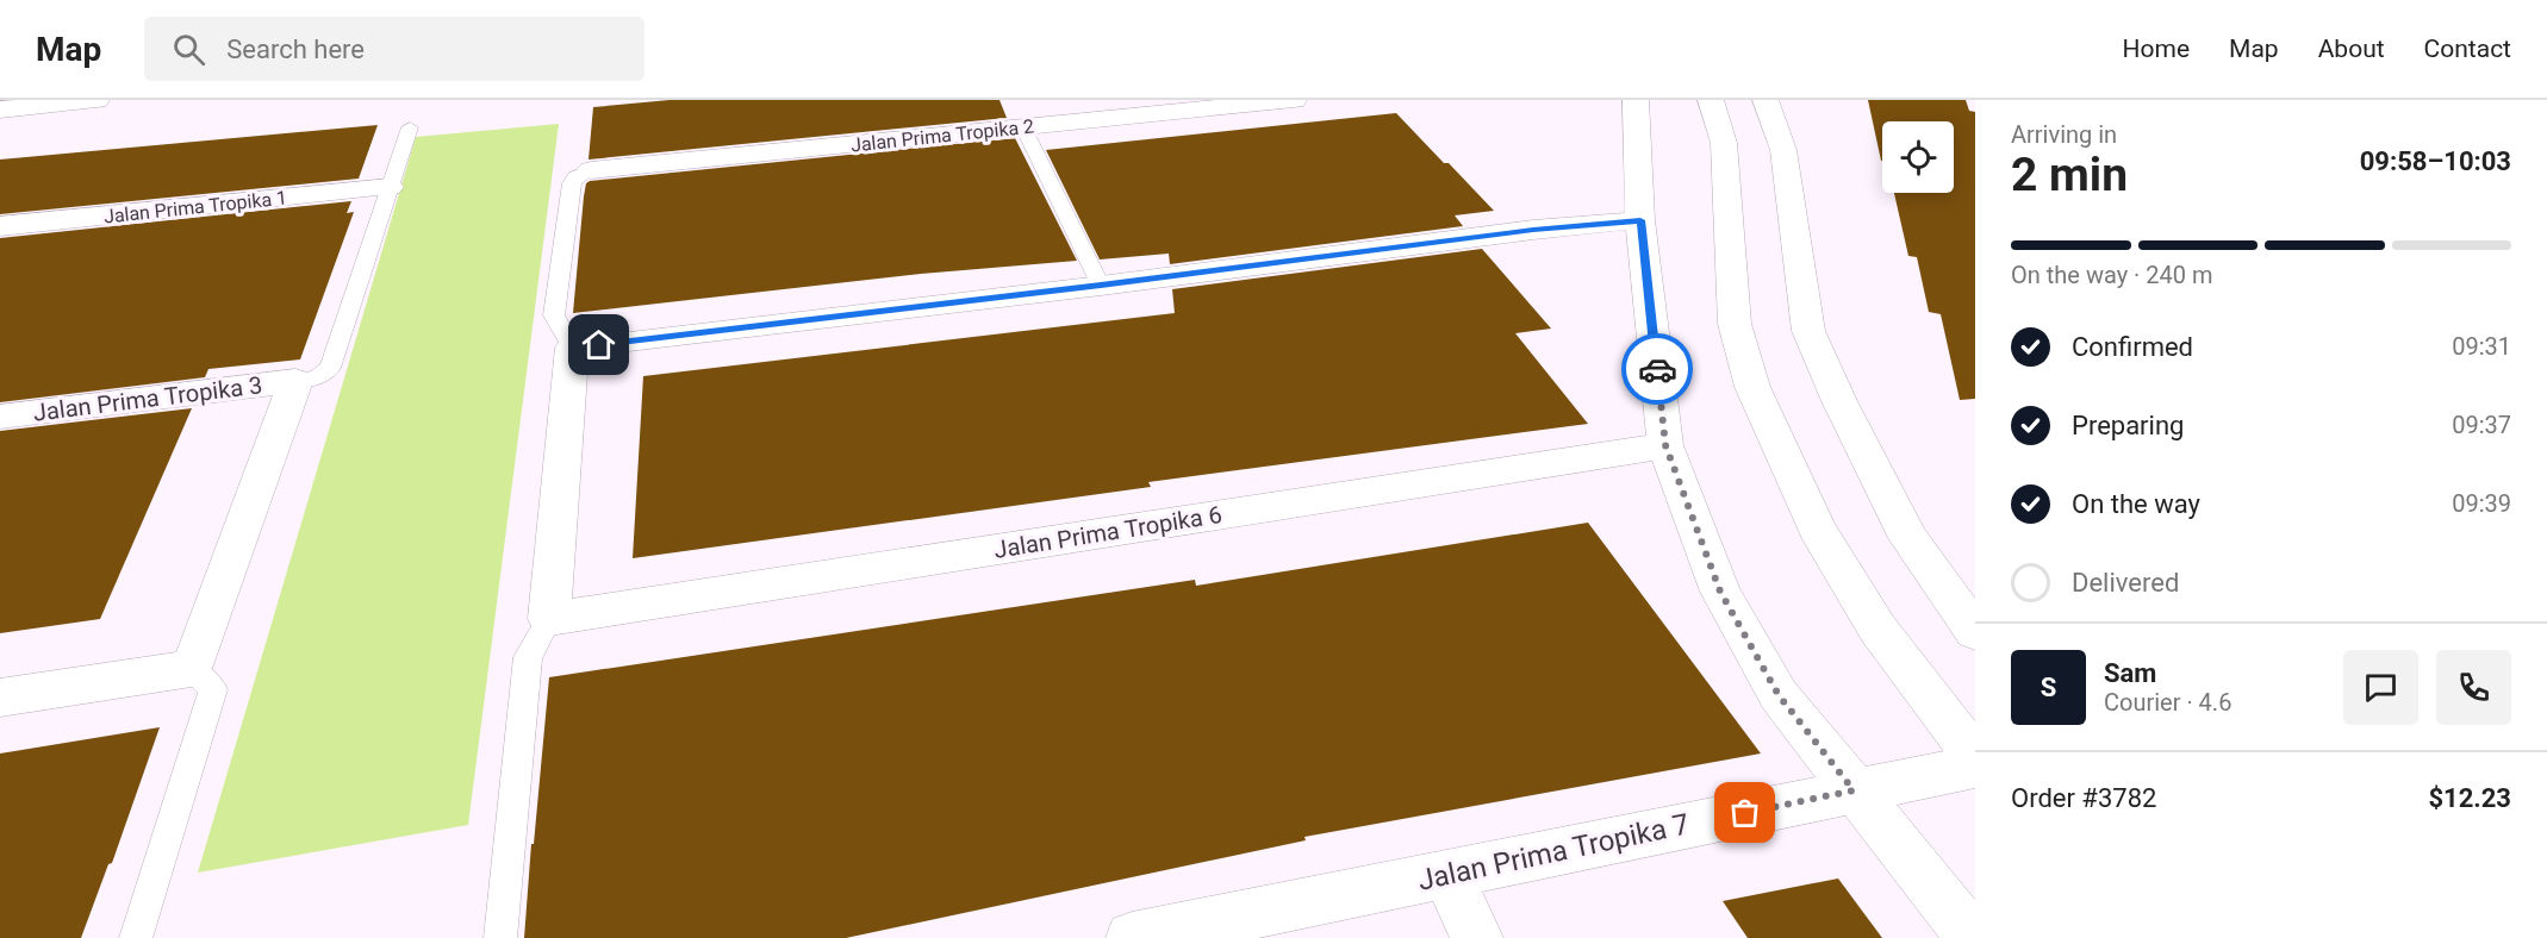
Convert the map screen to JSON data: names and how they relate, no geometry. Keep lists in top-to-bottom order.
{
  "streets": {
    "street": [
      "Jalan Prima Tropika 2",
      "Jalan Prima Tropika 1",
      "Jalan Prima Tropika 3",
      "Jalan Prima Tropika 6",
      "Jalan Prima Tropika 7"
    ]
  },
  "page": {
    "header": "Map",
    "search": "Search here",
    "nav": [
      "Home",
      "Map",
      "About",
      "Contact"
    ],
    "heading": ["2 min", "Arriving in", "09:58–10:03"],
    "panel": [
      "Sam",
      "Courier · 4.6",
      "Order #3782",
      "$12.23"
    ],
    "bar": "On the way · 240 m",
    "list": [
      ["Confirmed", "09:31"],
      ["Preparing", "09:37"],
      ["On the way", "09:39"],
      "Delivered"
    ],
    "round": "S"
  }
}
